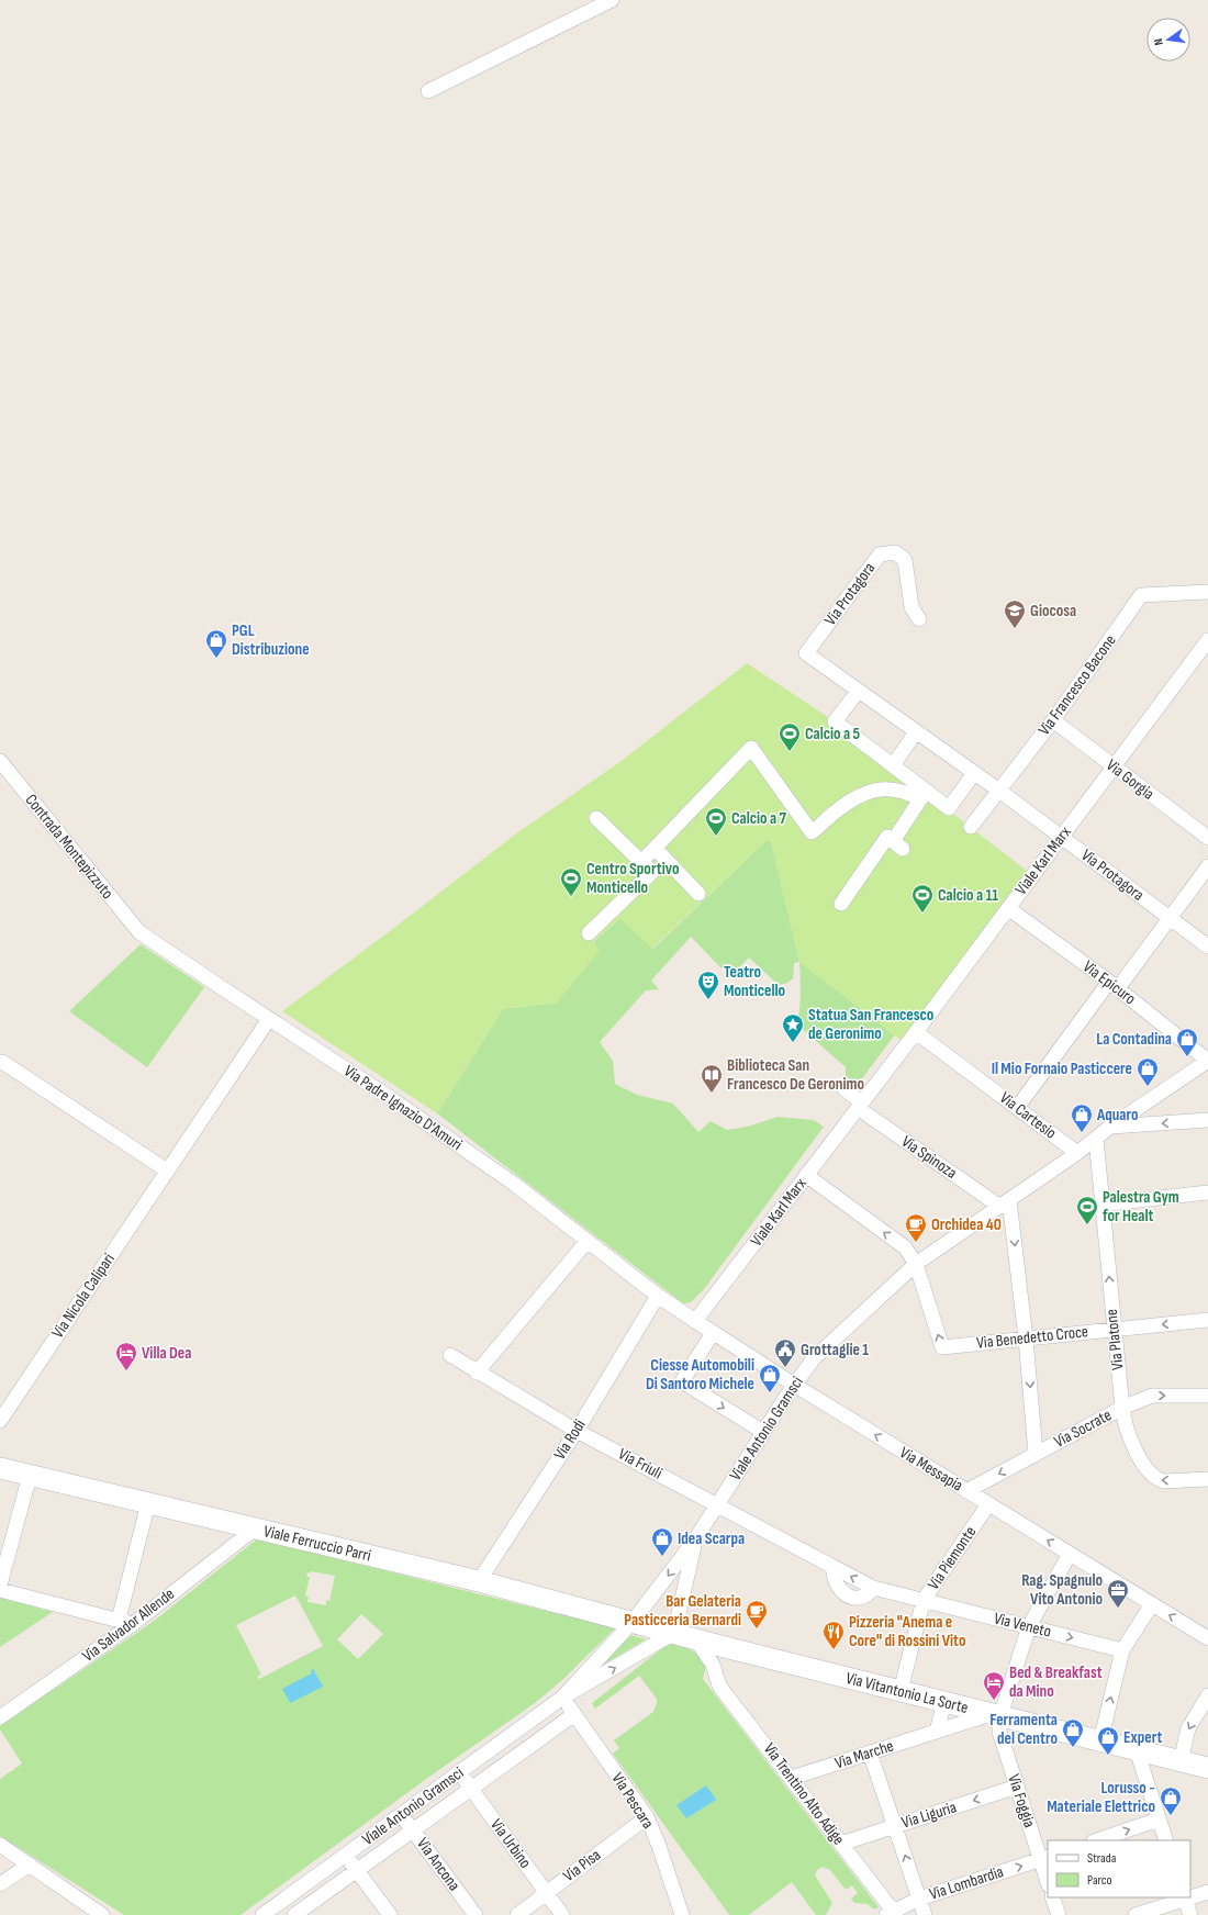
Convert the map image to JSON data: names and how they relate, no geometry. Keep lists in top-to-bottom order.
{
  "streets": {
    "street": [
      "Via Protagora",
      "Via Francesco Bacone",
      "Via Gorgia",
      "Contrada Montepizzuto",
      "Viale Karl Marx",
      "Via Epicuro",
      "Via Padre Ignazio D'Amuri",
      "Via Cartesio",
      "Via Spinoza",
      "Via Nicola Calipari",
      "Via Benedetto Croce",
      "Via Platone",
      "Viale Antonio Gramsci",
      "Via Socrate",
      "Via Rodi",
      "Via Friuli",
      "Via Messapia",
      "Viale Ferruccio Parri",
      "Via Piemonte",
      "Via Salvador Allende",
      "Via Veneto",
      "Via Vitantonio La Sorte",
      "Via Marche",
      "Via Trentino Alto Adige",
      "Via Pescara",
      "Via Foggia",
      "Via Liguria",
      "Via Urbino",
      "Via Ancona",
      "Via Pisa",
      "Via Lombardia"
    ]
  },
  "crossings": [
    ["Via Protagora", "Via Francesco Bacone"],
    ["Via Protagora", "Viale Karl Marx"],
    ["Via Francesco Bacone", "Via Gorgia"],
    ["Via Gorgia", "Viale Karl Marx"],
    ["Contrada Montepizzuto", "Via Padre Ignazio D'Amuri"],
    ["Viale Karl Marx", "Via Epicuro"],
    ["Viale Karl Marx", "Via Cartesio"],
    ["Viale Karl Marx", "Via Spinoza"],
    ["Viale Karl Marx", "Via Messapia"],
    ["Via Epicuro", "Viale Antonio Gramsci"],
    ["Via Padre Ignazio D'Amuri", "Via Nicola Calipari"],
    ["Via Padre Ignazio D'Amuri", "Via Rodi"],
    ["Via Padre Ignazio D'Amuri", "Via Messapia"],
    ["Via Cartesio", "Viale Antonio Gramsci"],
    ["Via Spinoza", "Viale Antonio Gramsci"],
    ["Via Benedetto Croce", "Via Platone"],
    ["Via Benedetto Croce", "Viale Antonio Gramsci"],
    ["Via Platone", "Viale Antonio Gramsci"],
    ["Via Platone", "Via Socrate"],
    ["Viale Antonio Gramsci", "Via Friuli"],
    ["Viale Antonio Gramsci", "Via Messapia"],
    ["Viale Antonio Gramsci", "Viale Ferruccio Parri"],
    ["Viale Antonio Gramsci", "Via Vitantonio La Sorte"],
    ["Viale Antonio Gramsci", "Via Pescara"],
    ["Viale Antonio Gramsci", "Via Urbino"],
    ["Viale Antonio Gramsci", "Via Ancona"],
    ["Via Socrate", "Via Messapia"],
    ["Via Rodi", "Via Friuli"],
    ["Via Rodi", "Via Messapia"],
    ["Via Rodi", "Viale Ferruccio Parri"],
    ["Via Friuli", "Via Piemonte"],
    ["Via Friuli", "Via Veneto"],
    ["Via Messapia", "Via Piemonte"],
    ["Via Messapia", "Via Foggia"],
    ["Viale Ferruccio Parri", "Via Salvador Allende"],
    ["Viale Ferruccio Parri", "Via Vitantonio La Sorte"],
    ["Via Piemonte", "Via Veneto"],
    ["Via Piemonte", "Via Vitantonio La Sorte"],
    ["Via Veneto", "Via Foggia"],
    ["Via Vitantonio La Sorte", "Via Marche"],
    ["Via Vitantonio La Sorte", "Via Trentino Alto Adige"],
    ["Via Vitantonio La Sorte", "Via Foggia"],
    ["Via Marche", "Via Trentino Alto Adige"],
    ["Via Marche", "Via Foggia"],
    ["Via Trentino Alto Adige", "Via Liguria"],
    ["Via Trentino Alto Adige", "Via Lombardia"],
    ["Via Pescara", "Via Pisa"],
    ["Via Foggia", "Via Liguria"],
    ["Via Foggia", "Via Lombardia"],
    ["Via Urbino", "Via Pisa"]
  ],
  "one_way": [
    "Via Friuli",
    "Via Messapia",
    "Via Veneto",
    "Via Liguria",
    "Via Lombardia"
  ],
  "places": {
    "school or university": ["Giocosa"],
    "shop": [
      "PGL Distribuzione",
      "La Contadina",
      "Il Mio Fornaio Pasticcere",
      "Aquaro",
      "Ciesse Automobili Di Santoro Michele",
      "Idea Scarpa",
      "Ferramenta del Centro",
      "Expert",
      "Lorusso - Materiale Elettrico"
    ],
    "sports": [
      "Calcio a 5",
      "Calcio a 7",
      "Centro Sportivo Monticello",
      "Calcio a 11",
      "Palestra Gym for Healt"
    ],
    "theatre": ["Teatro Monticello"],
    "place": ["Statua San Francesco de Geronimo"],
    "library": ["Biblioteca San Francesco De Geronimo"],
    "cafe": ["Orchidea 40", "Bar Gelateria Pasticceria Bernardi"],
    "public building": ["Grottaglie 1"],
    "hotel": ["Villa Dea", "Bed & Breakfast da Mino"],
    "office": ["Rag. Spagnulo Vito Antonio"],
    "restaurant": ["Pizzeria \"Anema e Core\" di Rossini Vito"]
  },
  "legend": ["Strada", "Parco"],
  "north": "left"
}
